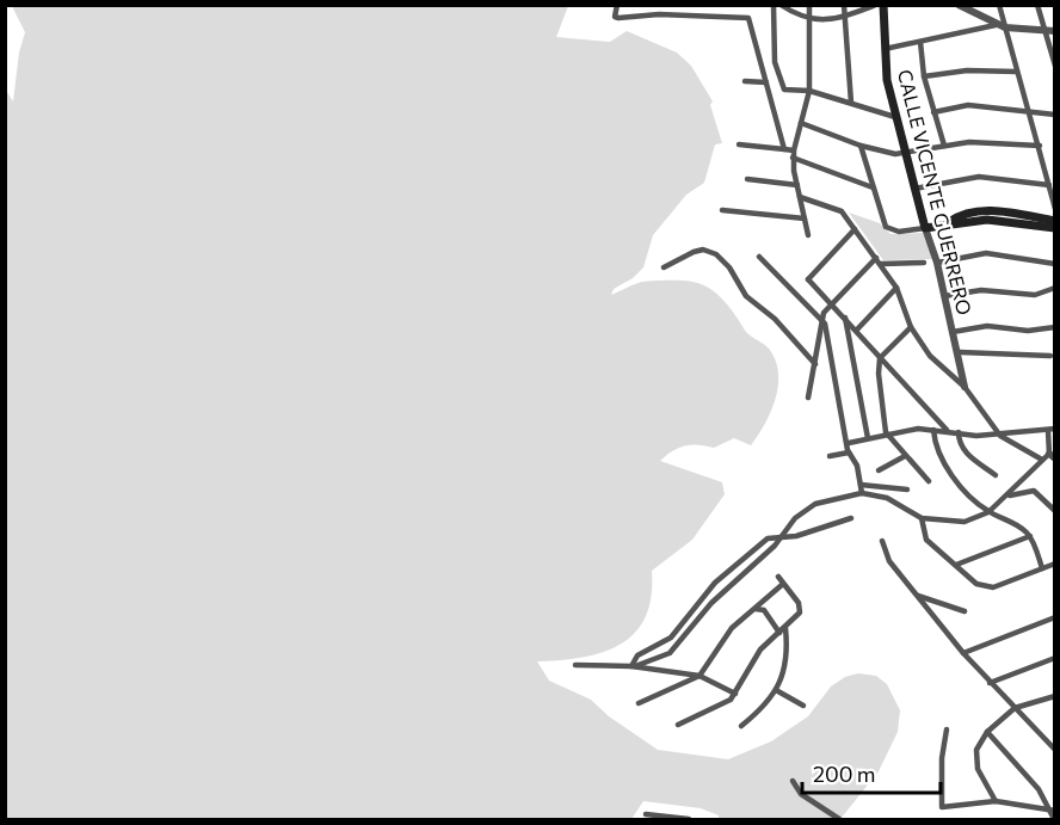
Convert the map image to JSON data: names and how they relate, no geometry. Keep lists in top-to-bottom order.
{
  "streets": {
    "main road": ["CALLE VICENTE GUERRERO"]
  },
  "scale_bar": "200 m"
}
